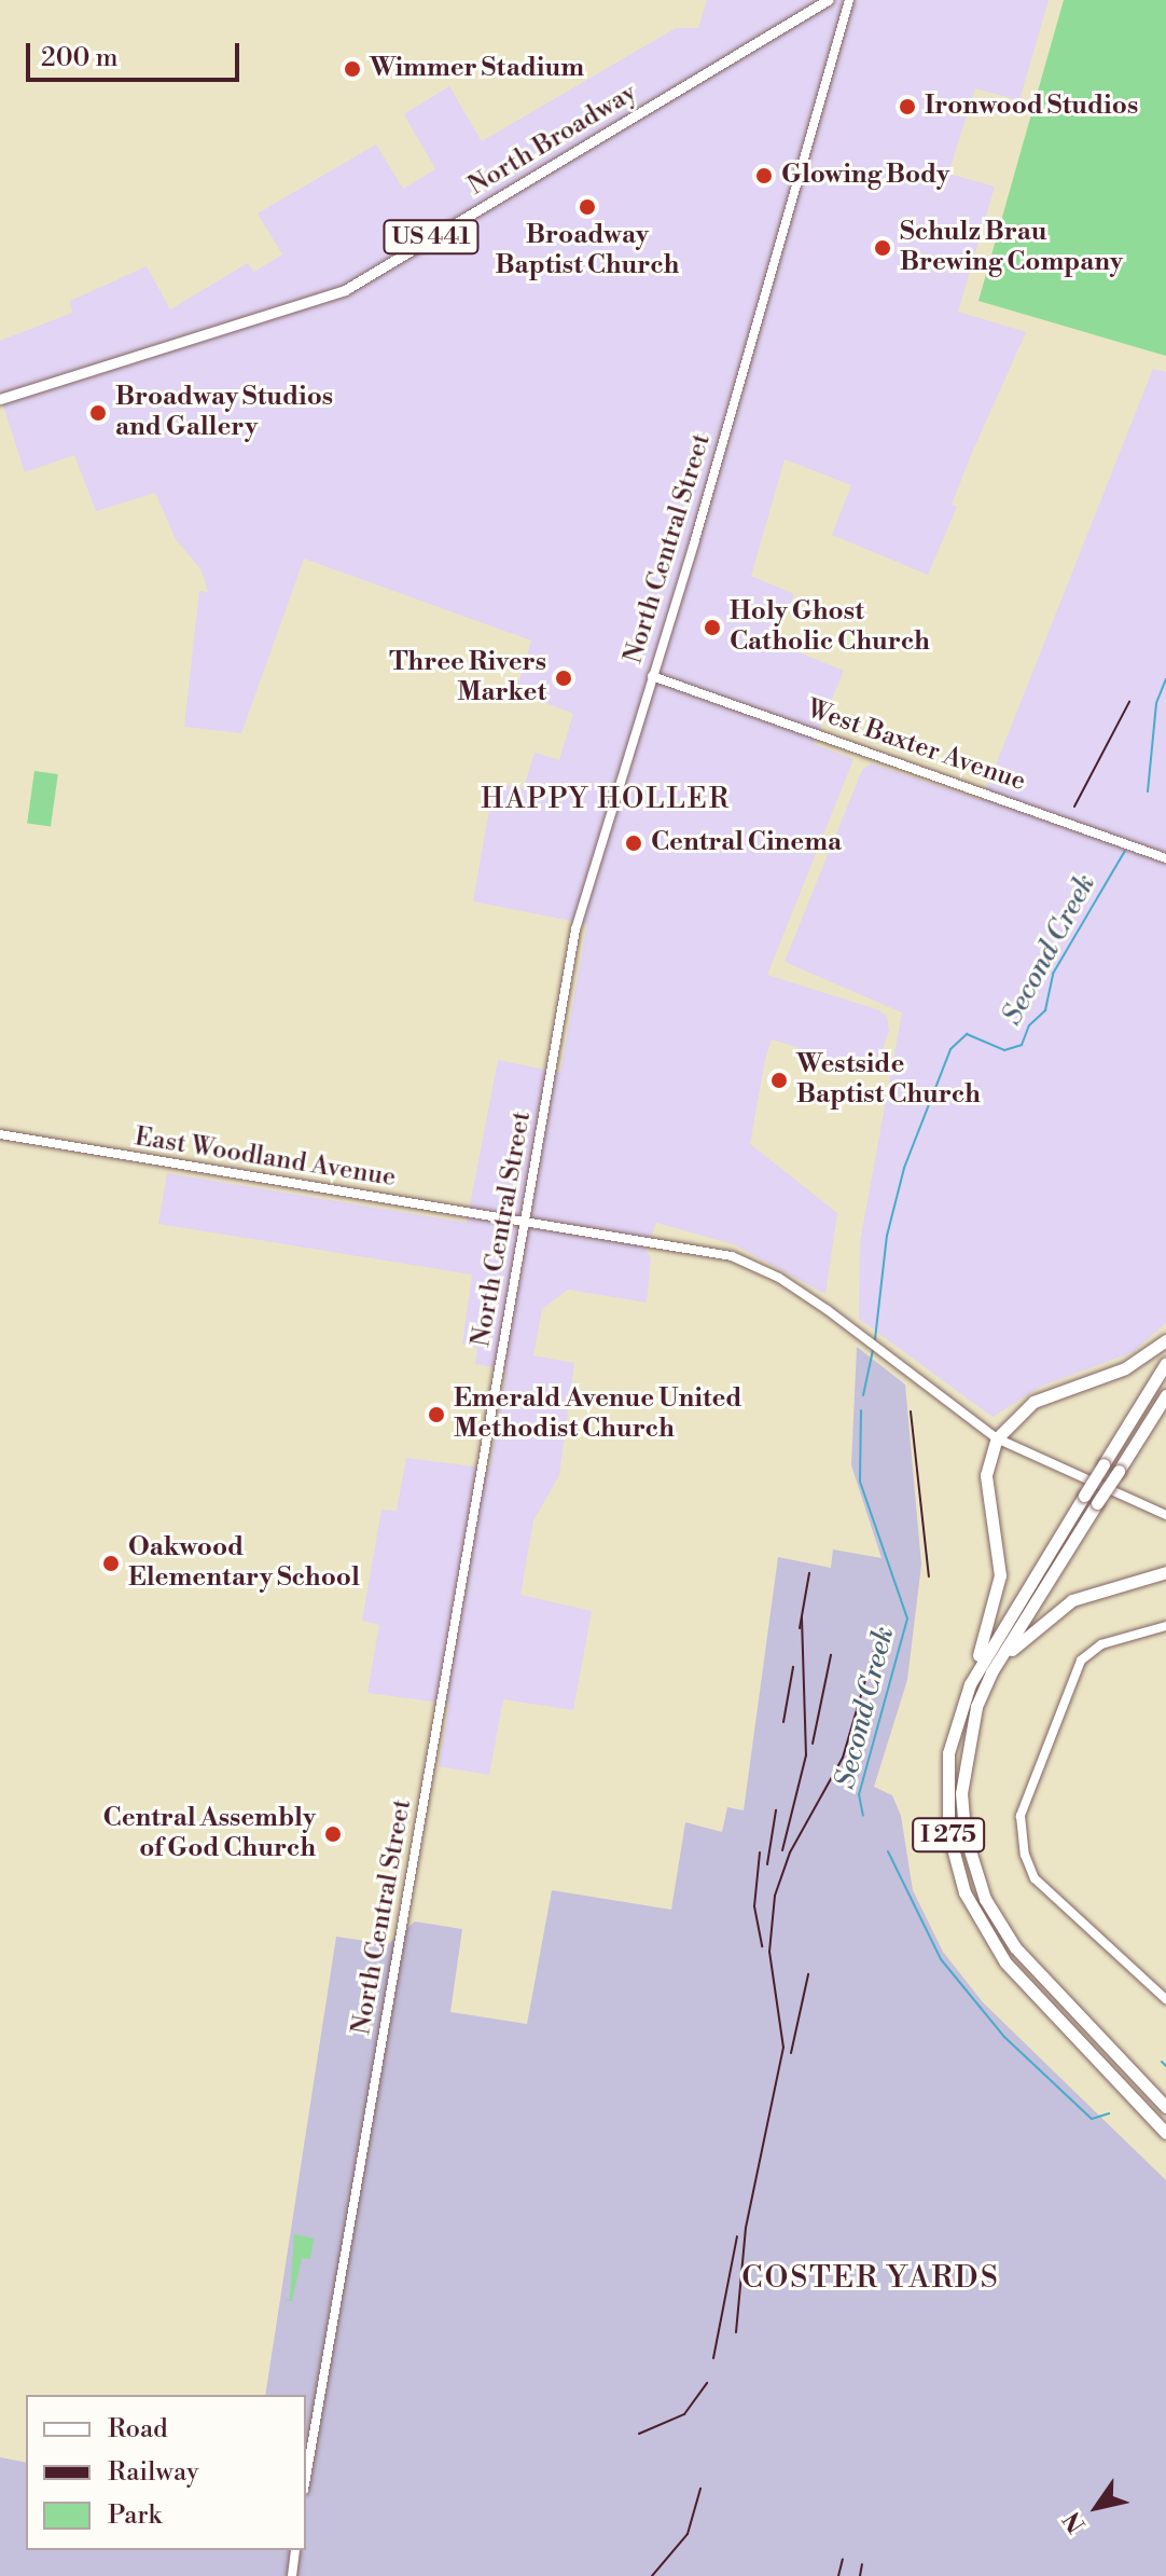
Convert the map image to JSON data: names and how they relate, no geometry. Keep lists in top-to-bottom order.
{
  "streets": {
    "highway": ["I 275"],
    "main road": [
      "North Broadway",
      "US 441",
      "North Central Street",
      "West Baxter Avenue",
      "East Woodland Avenue"
    ]
  },
  "crossings": [
    ["North Central Street", "West Baxter Avenue"],
    ["North Central Street", "East Woodland Avenue"]
  ],
  "districts": ["HAPPY HOLLER", "COSTER YARDS"],
  "water": ["Second Creek"],
  "places": [
    "Wimmer Stadium",
    "Ironwood Studios",
    "Glowing Body",
    "Broadway Baptist Church",
    "Schulz Brau Brewing Company",
    "Broadway Studios and Gallery",
    "Holy Ghost Catholic Church",
    "Three Rivers Market",
    "Central Cinema",
    "Westside Baptist Church",
    "Emerald Avenue United Methodist Church",
    "Oakwood Elementary School",
    "Central Assembly of God Church"
  ],
  "legend": ["Road", "Railway", "Park"],
  "scale_bar": "200 m",
  "north": "bottom left"
}
